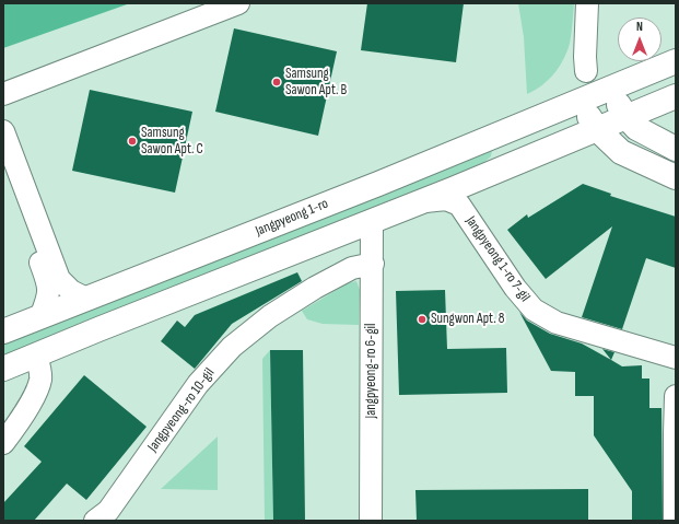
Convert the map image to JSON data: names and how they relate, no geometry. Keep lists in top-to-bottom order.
{
  "streets": {
    "street": [
      "Jangpyeong 1-ro",
      "Jangpyeong 1-ro 7-gil",
      "Jangpyeong-ro 6-gil",
      "Jangpyeong-ro 10-gil"
    ]
  },
  "crossings": [
    ["Jangpyeong-ro 6-gil", "Jangpyeong-ro 10-gil"]
  ],
  "places": ["Samsung Sawon Apt. B", "Samsung Sawon Apt. C", "Sungwon Apt. 8"],
  "north": "top"
}
